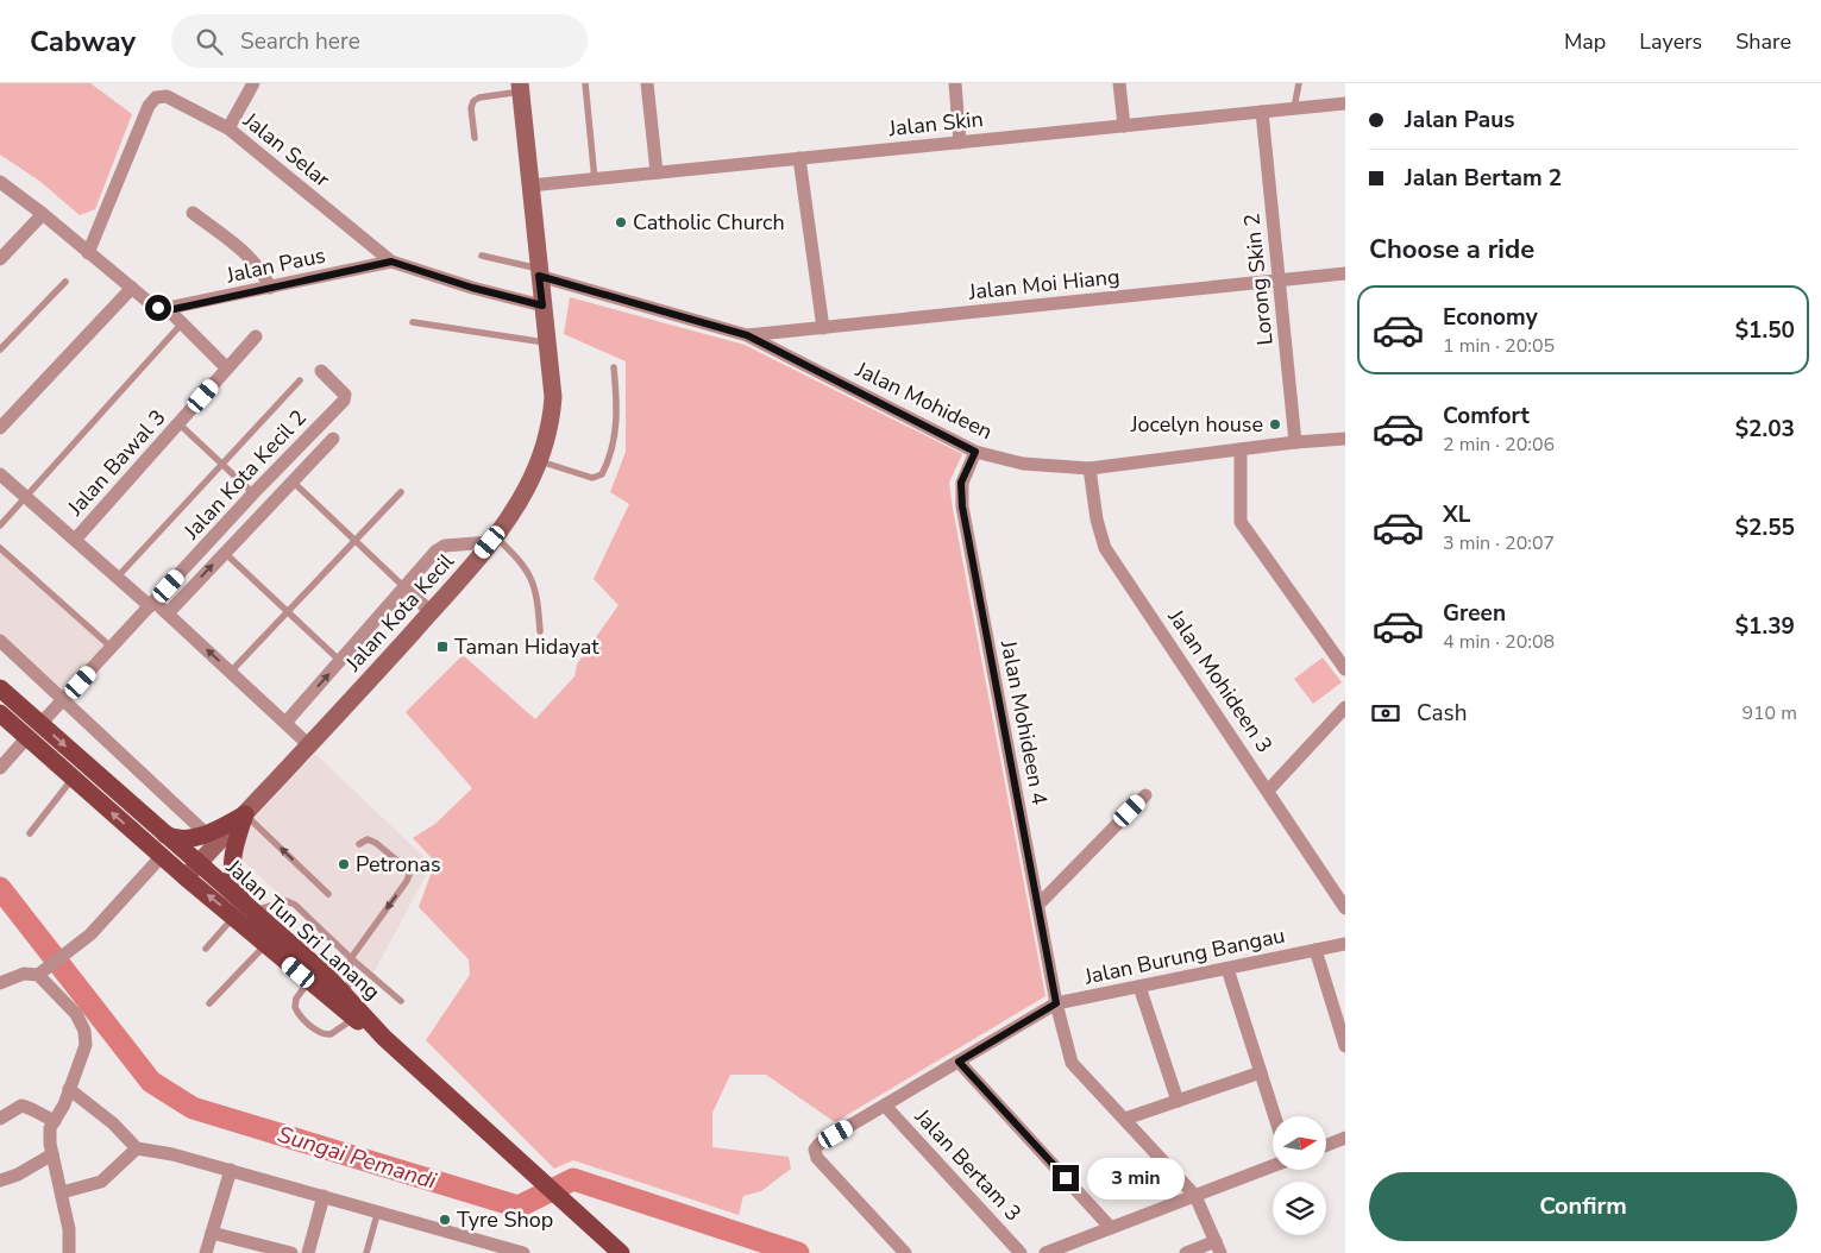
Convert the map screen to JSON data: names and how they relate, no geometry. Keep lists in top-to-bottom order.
{
  "streets": {
    "main road": ["Jalan Tun Sri Lanang"],
    "street": [
      "Jalan Skin",
      "Jalan Selar",
      "Jalan Paus",
      "Lorong Skin 2",
      "Jalan Moi Hiang",
      "Jalan Mohideen",
      "Jalan Bawal 3",
      "Jalan Kota Kecil 2",
      "Jalan Kota Kecil",
      "Jalan Mohideen 3",
      "Jalan Mohideen 4",
      "Jalan Burung Bangau",
      "Jalan Bertam 3"
    ]
  },
  "crossings": [
    ["Jalan Skin", "Lorong Skin 2"],
    ["Jalan Skin", "Jalan Kota Kecil"],
    ["Jalan Selar", "Jalan Paus"],
    ["Jalan Selar", "Jalan Kota Kecil"],
    ["Lorong Skin 2", "Jalan Moi Hiang"],
    ["Lorong Skin 2", "Jalan Mohideen"],
    ["Jalan Moi Hiang", "Jalan Mohideen"],
    ["Jalan Mohideen", "Jalan Kota Kecil"],
    ["Jalan Mohideen", "Jalan Mohideen 3"],
    ["Jalan Mohideen", "Jalan Mohideen 4"],
    ["Jalan Bawal 3", "Jalan Kota Kecil 2"],
    ["Jalan Bawal 3", "Jalan Kota Kecil"],
    ["Jalan Kota Kecil 2", "Jalan Tun Sri Lanang"],
    ["Jalan Kota Kecil", "Jalan Tun Sri Lanang"],
    ["Jalan Mohideen 4", "Jalan Burung Bangau"],
    ["Jalan Burung Bangau", "Jalan Bertam 3"]
  ],
  "water": ["Sungai Pemandi"],
  "places": {
    "other": [
      "Catholic Church",
      "Jocelyn house",
      "Petronas",
      "Tyre Shop"
    ],
    "transit": ["Taman Hidayat"]
  },
  "north": "right",
  "page": {
    "header": "Cabway",
    "search": "Search here",
    "nav": ["Map", "Layers", "Share"],
    "banner": ["Jalan Paus", "Jalan Bertam 2"],
    "heading": "Choose a ride",
    "list": [
      {
        "name": "Economy",
        "note": "1 min · 20:05",
        "value": "$1.50"
      },
      {
        "name": "Comfort",
        "note": "2 min · 20:06",
        "value": "$2.03"
      },
      {
        "name": "XL",
        "note": "3 min · 20:07",
        "value": "$2.55"
      },
      {
        "name": "Green",
        "note": "4 min · 20:08",
        "value": "$1.39"
      }
    ],
    "pay": ["Cash", "910 m"],
    "bubble": "3 min",
    "buttons": "Confirm"
  }
}
